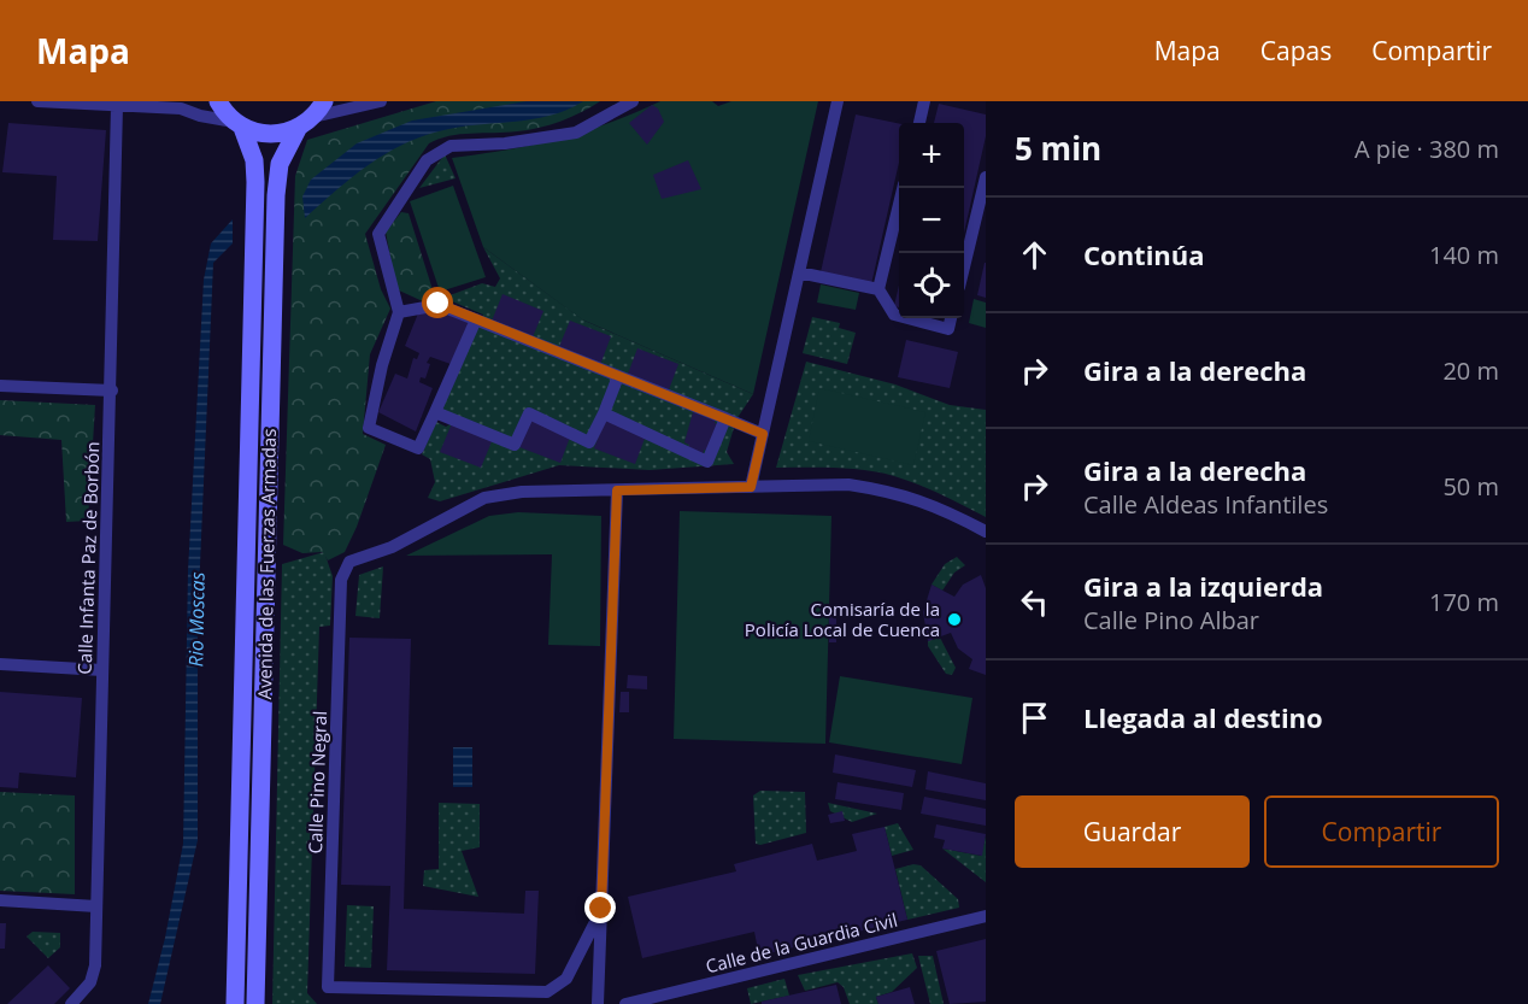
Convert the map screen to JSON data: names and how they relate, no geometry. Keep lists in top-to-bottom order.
{
  "streets": {
    "main road": ["Avenida de las Fuerzas Armadas"],
    "street": ["Calle Infanta Paz de Borbón", "Calle Pino Negral", "Calle de la Guardia Civil"]
  },
  "water": ["Rio Moscas"],
  "places": ["Comisaría de la Policía Local de Cuenca"],
  "page": {
    "header": "Mapa",
    "nav": ["Mapa", "Capas", "Compartir"],
    "heading": ["5 min", "A pie · 380 m"],
    "map_buttons": ["+", "−"],
    "list": [
      ["Continúa", "140 m"],
      ["Gira a la derecha", "20 m"],
      ["Gira a la derecha", "Calle Aldeas Infantiles", "50 m"],
      ["Gira a la izquierda", "Calle Pino Albar", "170 m"],
      "Llegada al destino"
    ],
    "buttons": ["Guardar", "Compartir"]
  }
}
